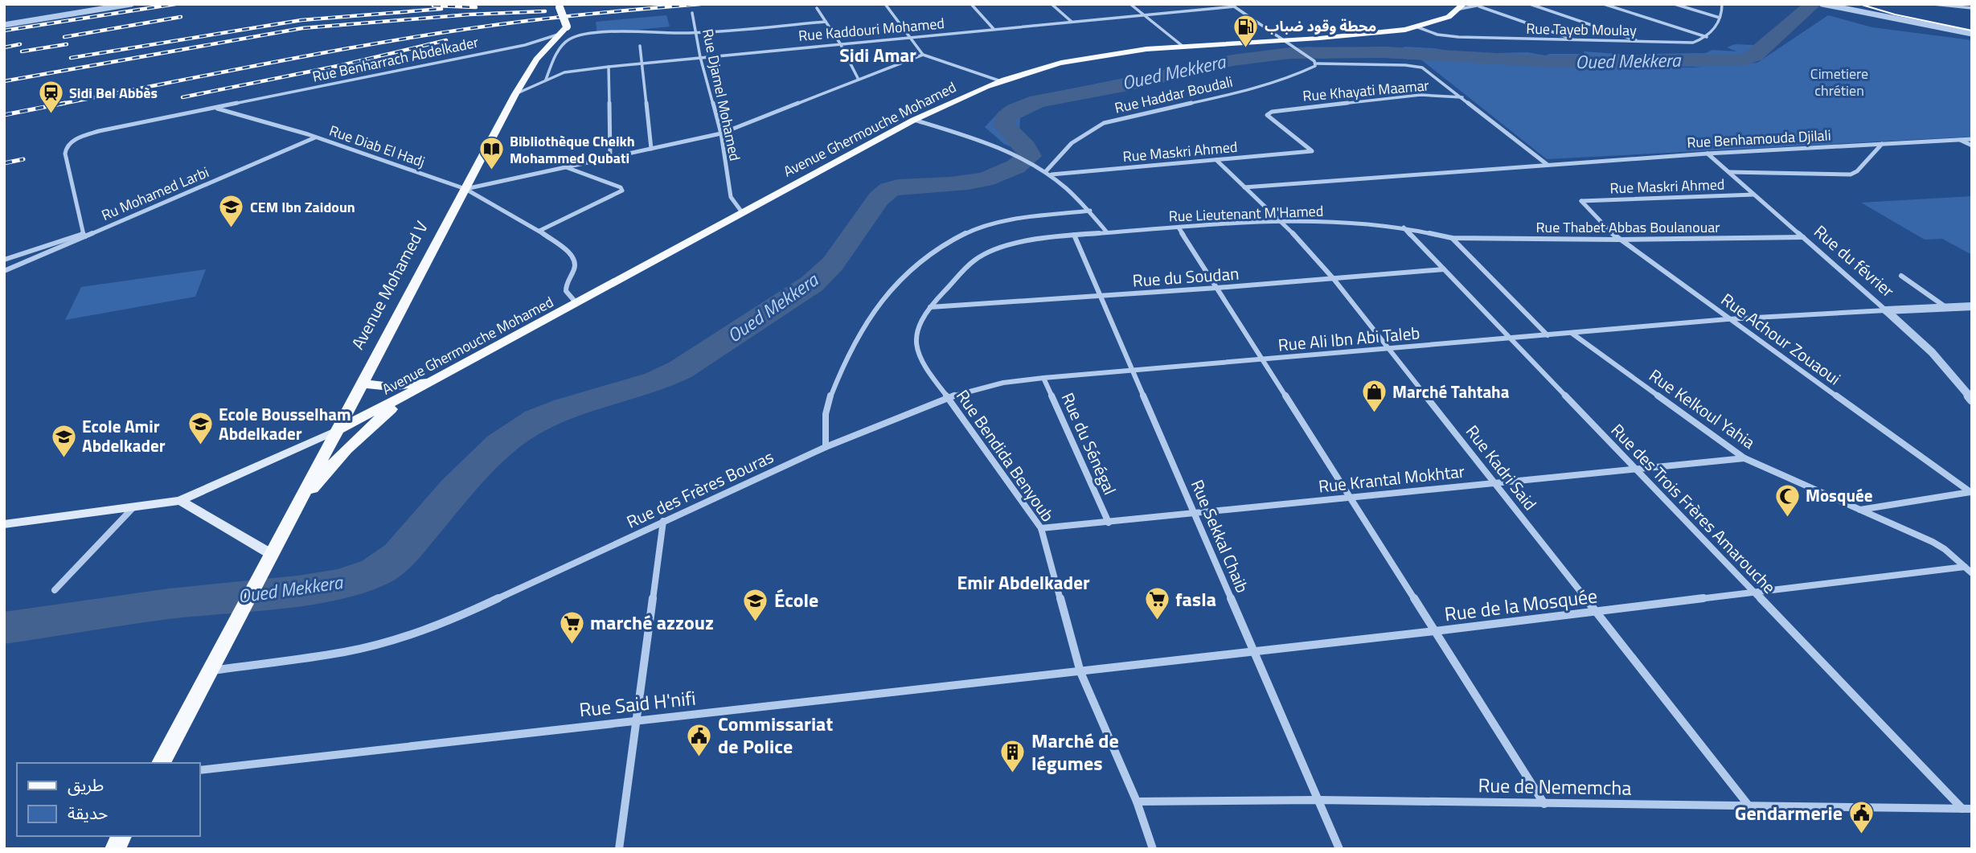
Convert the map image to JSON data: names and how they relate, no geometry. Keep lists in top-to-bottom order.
{
  "streets": {
    "main road": ["Avenue Ghermouche Mohamed", "Avenue Mohamed V"],
    "street": [
      "Rue Kaddouri Mohamed",
      "Rue Tayeb Moulay",
      "Rue Benharrach Abdelkader",
      "Rue Khayati Maamar",
      "Rue Djamel Mohamed",
      "Rue Haddar Boudali",
      "Rue Benhamouda Djilali",
      "Rue Diab El Hadj",
      "Rue Maskri Ahmed",
      "Ru Mohamed Larbi",
      "Rue Lieutenant M'Hamed",
      "Rue Thabet Abbas Boulanouar",
      "Rue du février",
      "Rue du Soudan",
      "Rue Ali Ibn Abi Taleb",
      "Rue Achour Zouaoui",
      "Rue Kelkoul Yahia",
      "Rue du Sénégal",
      "Rue Bendida Benyoub",
      "Rue Kadri Said",
      "Rue Krantal Mokhtar",
      "Rue des Frères Bouras",
      "Rue des Trois Frères Amarouche",
      "Rue Sekkal Chaib",
      "Rue de la Mosquée",
      "Rue Said H'nifi",
      "Rue de Nememcha"
    ]
  },
  "crossings": [
    ["Rue Kaddouri Mohamed", "Rue Djamel Mohamed"],
    ["Rue Kaddouri Mohamed", "Avenue Mohamed V"],
    ["Rue Tayeb Moulay", "Avenue Ghermouche Mohamed"],
    ["Rue Benharrach Abdelkader", "Rue Diab El Hadj"],
    ["Rue Benharrach Abdelkader", "Ru Mohamed Larbi"],
    ["Rue Benharrach Abdelkader", "Avenue Mohamed V"],
    ["Rue Khayati Maamar", "Rue Maskri Ahmed"],
    ["Rue Djamel Mohamed", "Avenue Ghermouche Mohamed"],
    ["Avenue Ghermouche Mohamed", "Rue Diab El Hadj"],
    ["Avenue Ghermouche Mohamed", "Avenue Mohamed V"],
    ["Rue Benhamouda Djilali", "Rue du février"],
    ["Rue Benhamouda Djilali", "Rue Kadri Said"],
    ["Rue Diab El Hadj", "Ru Mohamed Larbi"],
    ["Rue Diab El Hadj", "Avenue Mohamed V"],
    ["Rue Maskri Ahmed", "Rue du février"],
    ["Rue Maskri Ahmed", "Rue Achour Zouaoui"],
    ["Rue Maskri Ahmed", "Rue Kadri Said"],
    ["Rue Lieutenant M'Hamed", "Rue Thabet Abbas Boulanouar"],
    ["Rue Lieutenant M'Hamed", "Rue Bendida Benyoub"],
    ["Rue Lieutenant M'Hamed", "Rue Kadri Said"],
    ["Rue Lieutenant M'Hamed", "Rue des Trois Frères Amarouche"],
    ["Rue Lieutenant M'Hamed", "Rue Sekkal Chaib"],
    ["Rue Thabet Abbas Boulanouar", "Rue du février"],
    ["Rue Thabet Abbas Boulanouar", "Rue Achour Zouaoui"],
    ["Rue du février", "Rue Ali Ibn Abi Taleb"],
    ["Rue du Soudan", "Rue Bendida Benyoub"],
    ["Rue du Soudan", "Rue Kadri Said"],
    ["Rue du Soudan", "Rue des Trois Frères Amarouche"],
    ["Rue du Soudan", "Rue Sekkal Chaib"],
    ["Avenue Mohamed V", "Rue des Frères Bouras"],
    ["Rue Ali Ibn Abi Taleb", "Rue Achour Zouaoui"],
    ["Rue Ali Ibn Abi Taleb", "Rue Kelkoul Yahia"],
    ["Rue Ali Ibn Abi Taleb", "Rue du Sénégal"],
    ["Rue Ali Ibn Abi Taleb", "Rue Bendida Benyoub"],
    ["Rue Ali Ibn Abi Taleb", "Rue Kadri Said"],
    ["Rue Ali Ibn Abi Taleb", "Rue des Frères Bouras"],
    ["Rue Ali Ibn Abi Taleb", "Rue des Trois Frères Amarouche"],
    ["Rue Ali Ibn Abi Taleb", "Rue Sekkal Chaib"],
    ["Rue Kelkoul Yahia", "Rue Krantal Mokhtar"],
    ["Rue Kelkoul Yahia", "Rue de la Mosquée"],
    ["Rue du Sénégal", "Rue Krantal Mokhtar"],
    ["Rue Bendida Benyoub", "Rue Krantal Mokhtar"],
    ["Rue Bendida Benyoub", "Rue Sekkal Chaib"],
    ["Rue Bendida Benyoub", "Rue de la Mosquée"],
    ["Rue Bendida Benyoub", "Rue Said H'nifi"],
    ["Rue Bendida Benyoub", "Rue de Nememcha"],
    ["Rue Kadri Said", "Rue Krantal Mokhtar"],
    ["Rue Kadri Said", "Rue de la Mosquée"],
    ["Rue Kadri Said", "Rue de Nememcha"],
    ["Rue Krantal Mokhtar", "Rue des Trois Frères Amarouche"],
    ["Rue Krantal Mokhtar", "Rue Sekkal Chaib"],
    ["Rue des Trois Frères Amarouche", "Rue de la Mosquée"],
    ["Rue des Trois Frères Amarouche", "Rue de Nememcha"],
    ["Rue Sekkal Chaib", "Rue de la Mosquée"],
    ["Rue Sekkal Chaib", "Rue de Nememcha"],
    ["Rue de la Mosquée", "Rue Said H'nifi"]
  ],
  "districts": ["Sidi Amar", "Emir Abdelkader"],
  "water": ["Oued Mekkera"],
  "parks": ["Cimetiere chrétien"],
  "places": {
    "fuel station": ["محطة وقود ضباب"],
    "station": ["Sidi Bel Abbès"],
    "library": ["Bibliothèque Cheikh Mohammed Qubati"],
    "school or university": [
      "CEM Ibn Zaidoun",
      "Ecole Bousselham Abdelkader",
      "Ecole Amir Abdelkader",
      "École"
    ],
    "shop": ["Marché Tahtaha"],
    "mosque": ["Mosquée"],
    "supermarket": ["fasla", "marché azzouz"],
    "public building": ["Commissariat de Police", "Gendarmerie"],
    "building": ["Marché de légumes"]
  },
  "legend": ["طريق", "حديقة"]
}
